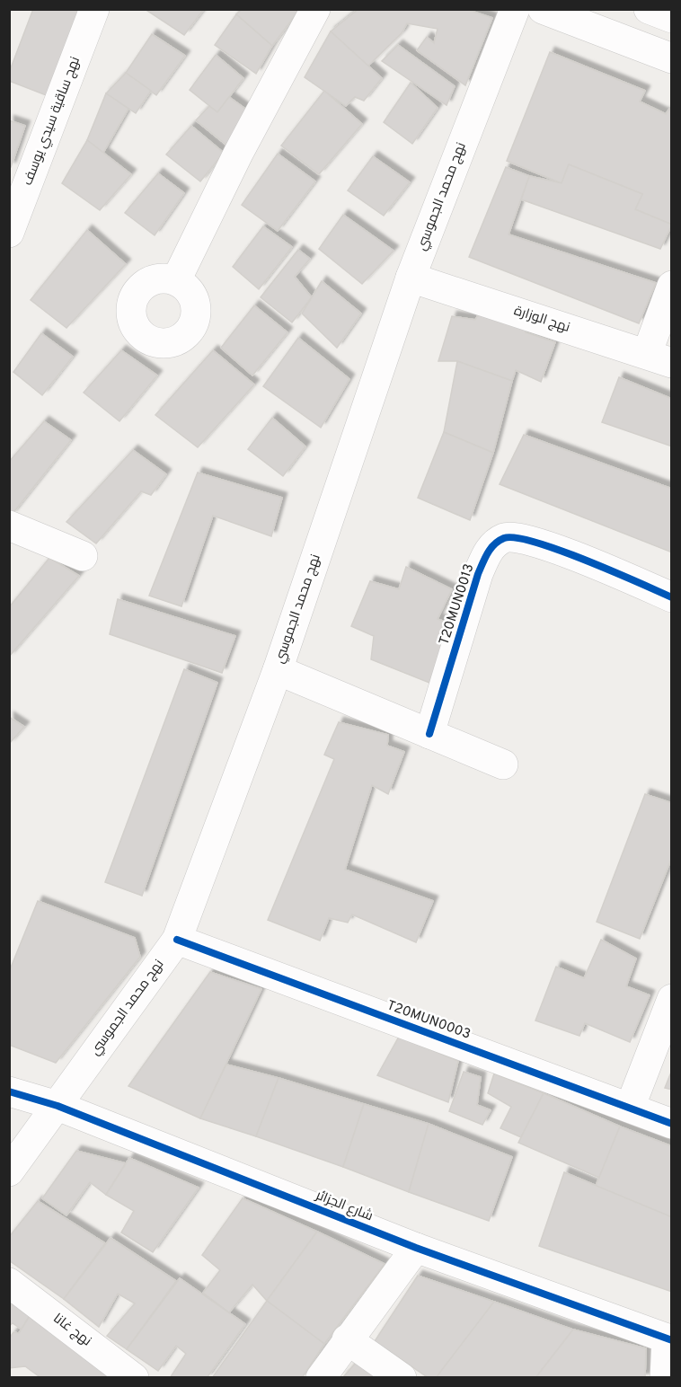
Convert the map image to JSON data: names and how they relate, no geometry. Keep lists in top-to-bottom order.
{
  "streets": {
    "street": [
      "نهج ساقية سيدي يوسف",
      "نهج محمد الجموسي",
      "نهج الوزارة",
      "T20MUN0013",
      "T20MUN0003",
      "شارع الجزائر",
      "نهج غانا"
    ]
  },
  "crossings": [
    ["نهج محمد الجموسي", "نهج الوزارة"],
    ["نهج محمد الجموسي", "T20MUN0003"],
    ["نهج محمد الجموسي", "شارع الجزائر"]
  ]
}
